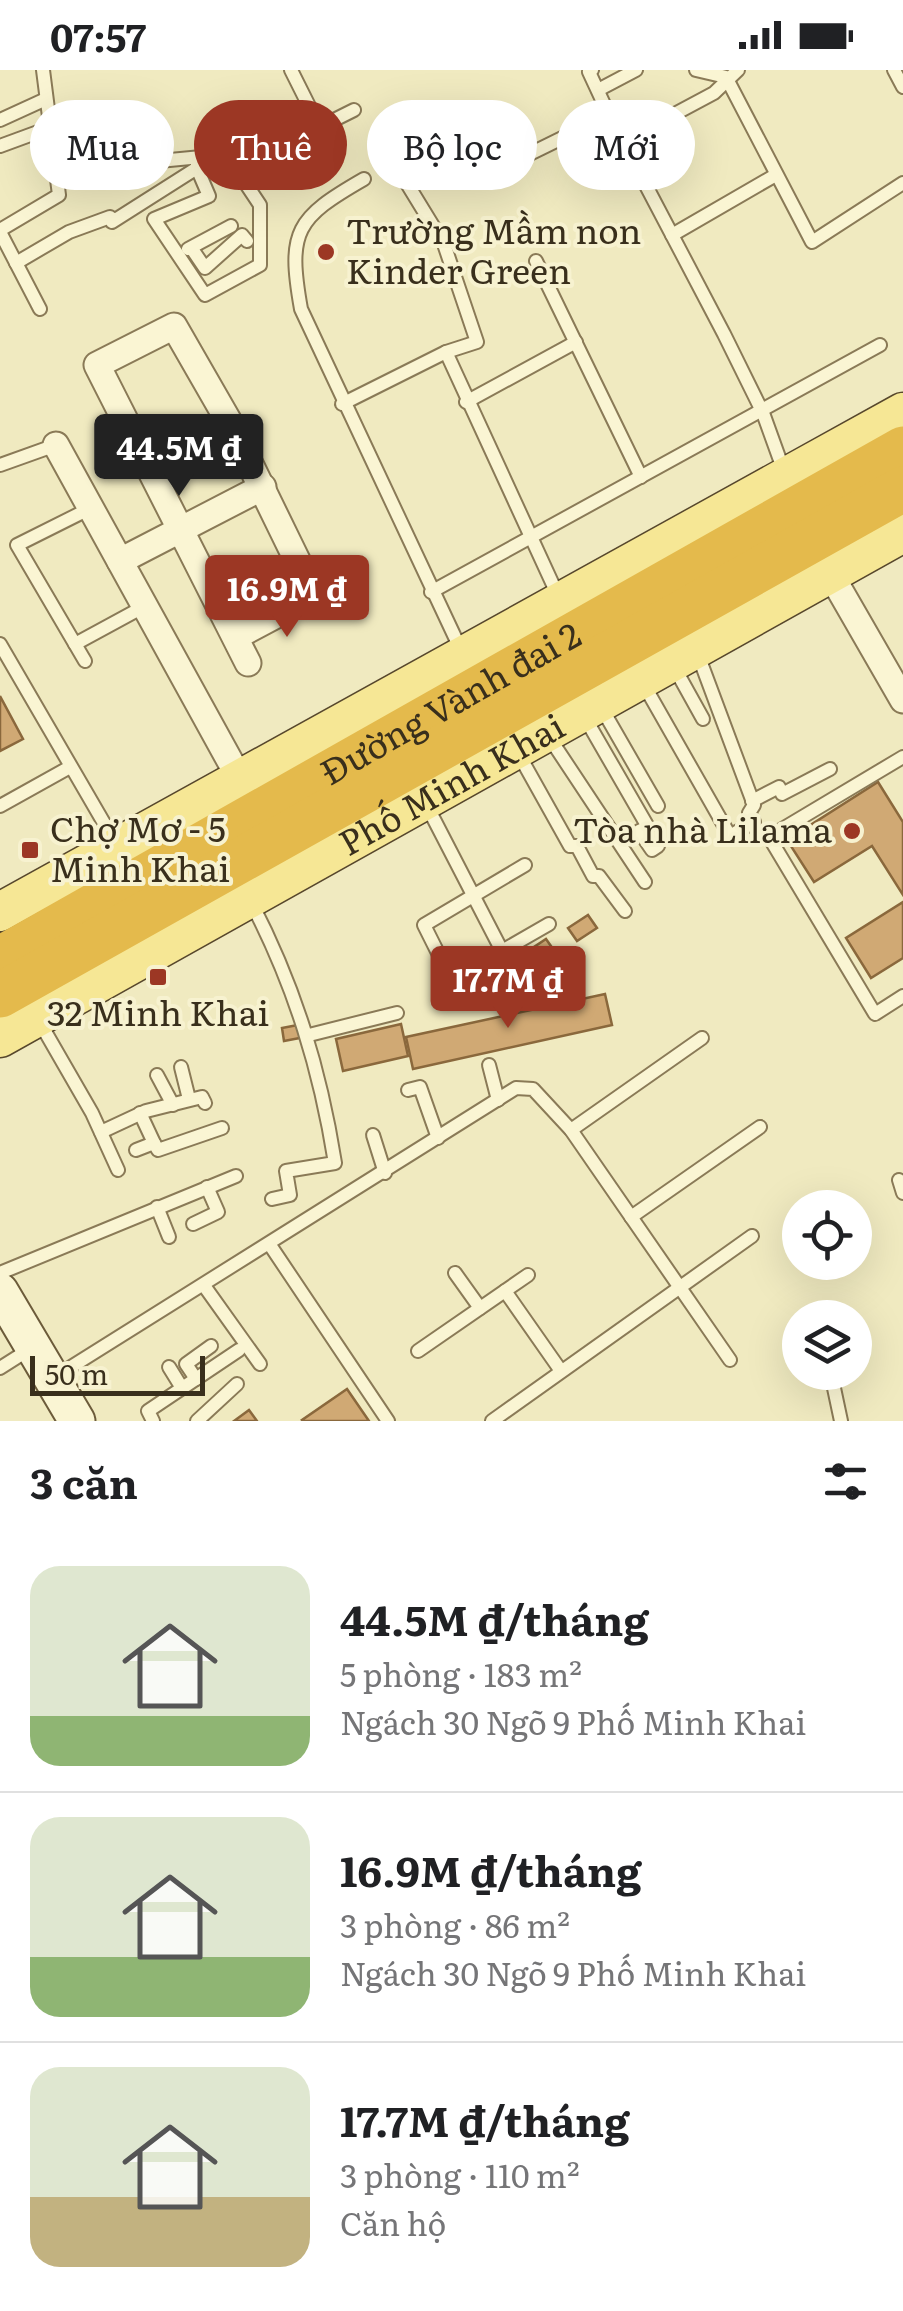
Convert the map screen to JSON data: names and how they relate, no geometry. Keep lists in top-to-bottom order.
{
  "streets": {
    "highway": ["Đường Vành đai 2"],
    "main road": ["Phố Minh Khai"]
  },
  "places": {
    "other": ["Trường Mầm non Kinder Green", "Tòa nhà Lilama"],
    "transit": ["Chợ Mơ - 5 Minh Khai", "32 Minh Khai"]
  },
  "scale_bar": "50 m",
  "page": {
    "status": "07:57",
    "chip": [
      "Mua",
      "Thuê",
      "Bộ lọc",
      "Mới"
    ],
    "price": ["44.5M ₫", "16.9M ₫", "17.7M ₫"],
    "scale": "50 m",
    "heading": "3 căn",
    "list": [
      {
        "name": "44.5M ₫/tháng",
        "note": "5 phòng · 183 m² · Ngách 30 Ngõ 9 Phố Minh Khai"
      },
      {
        "name": "16.9M ₫/tháng",
        "note": "3 phòng · 86 m² · Ngách 30 Ngõ 9 Phố Minh Khai"
      },
      {
        "name": "17.7M ₫/tháng",
        "note": "3 phòng · 110 m² · Căn hộ"
      }
    ]
  }
}
